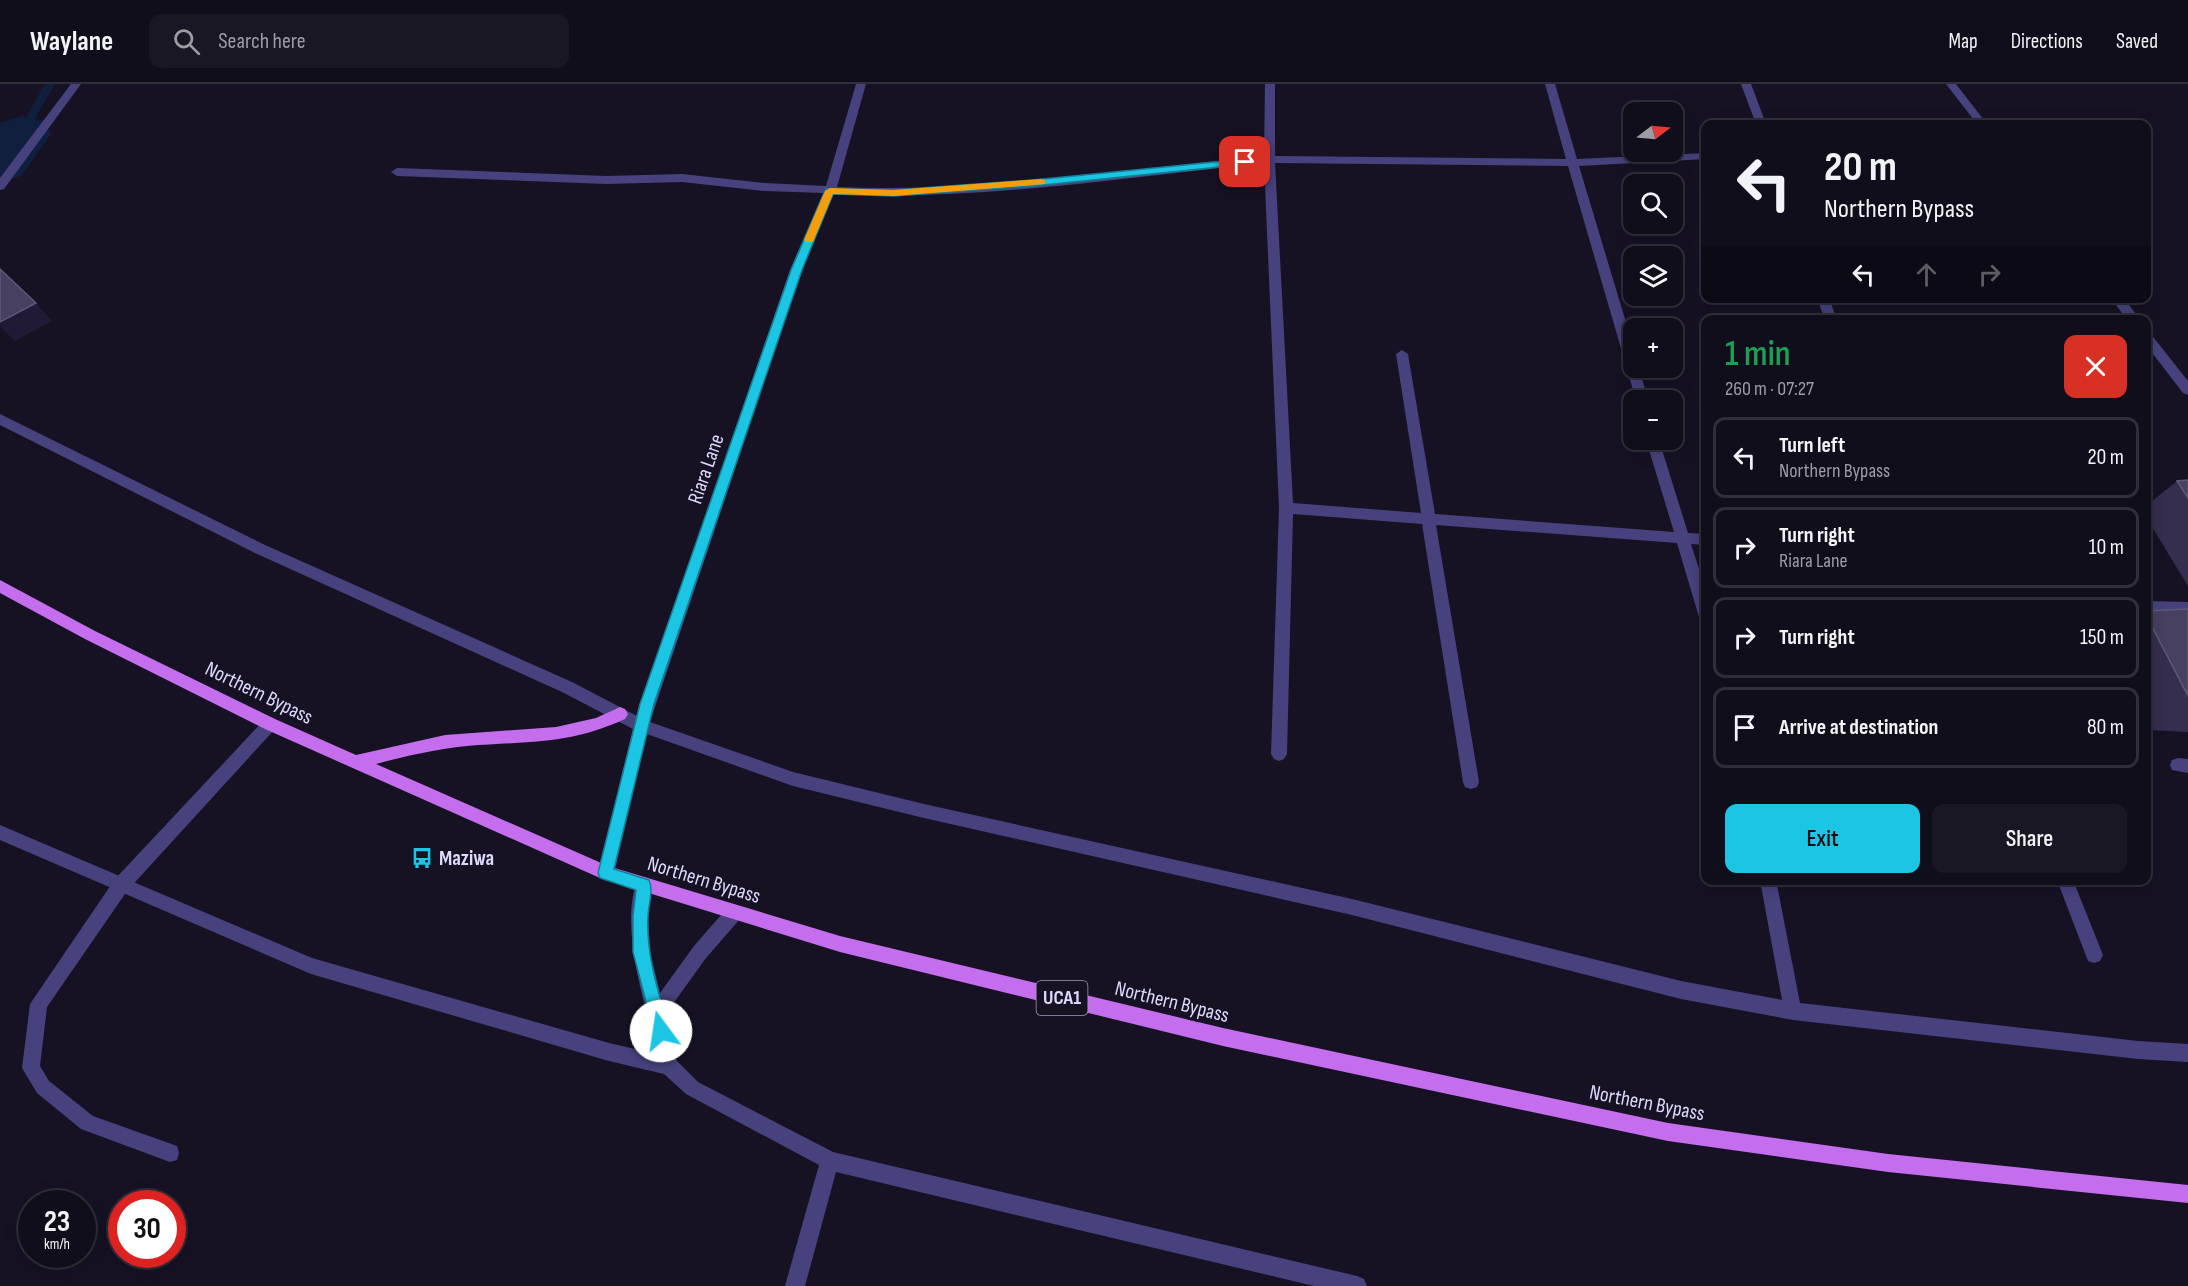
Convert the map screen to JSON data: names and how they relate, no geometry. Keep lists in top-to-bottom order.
{
  "streets": {
    "main road": ["Northern Bypass", "UCA1"],
    "street": ["Riara Lane"]
  },
  "crossings": [
    ["Riara Lane", "Northern Bypass"]
  ],
  "places": {
    "bus stop": ["Maziwa"]
  },
  "north": "right",
  "page": {
    "header": "Waylane",
    "search": "Search here",
    "nav": ["Map", "Directions", "Saved"],
    "map_buttons": ["+", "−"],
    "turn": ["20 m", "Northern Bypass"],
    "heading": ["1 min", "260 m · 07:27"],
    "list": [
      {
        "name": "Turn left",
        "note": "Northern Bypass",
        "value": "20 m"
      },
      {
        "name": "Turn right",
        "note": "Riara Lane",
        "value": "10 m"
      },
      {
        "name": "Turn right",
        "value": "150 m"
      },
      {
        "name": "Arrive at destination",
        "value": "80 m"
      }
    ],
    "buttons": ["Exit", "Share"],
    "speed": "23 km/h",
    "limit": "30"
  }
}
